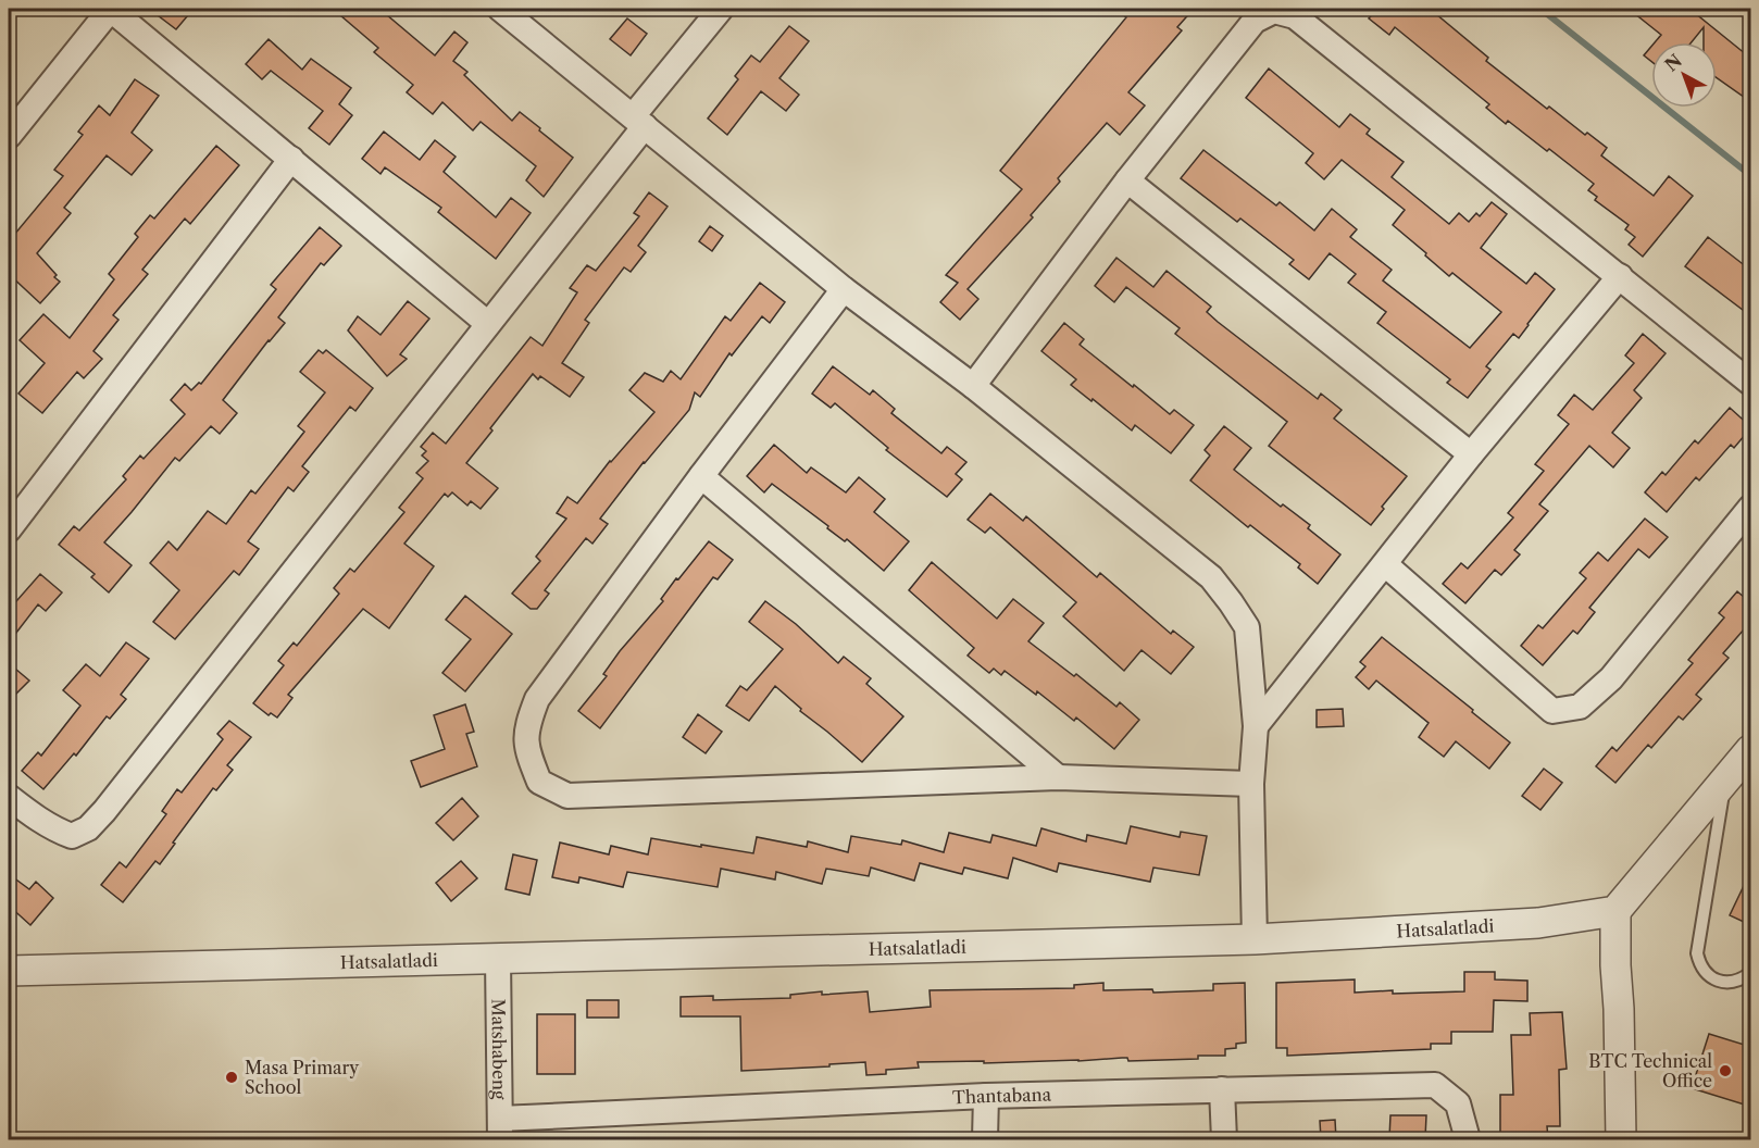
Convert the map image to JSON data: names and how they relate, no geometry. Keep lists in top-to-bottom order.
{
  "streets": {
    "street": ["Hatsalatladi", "Matshabeng", "Thantabana"]
  },
  "crossings": [
    ["Hatsalatladi", "Matshabeng"],
    ["Matshabeng", "Thantabana"]
  ],
  "places": ["BTC Technical Office", "Masa Primary School"],
  "north": "top left"
}
